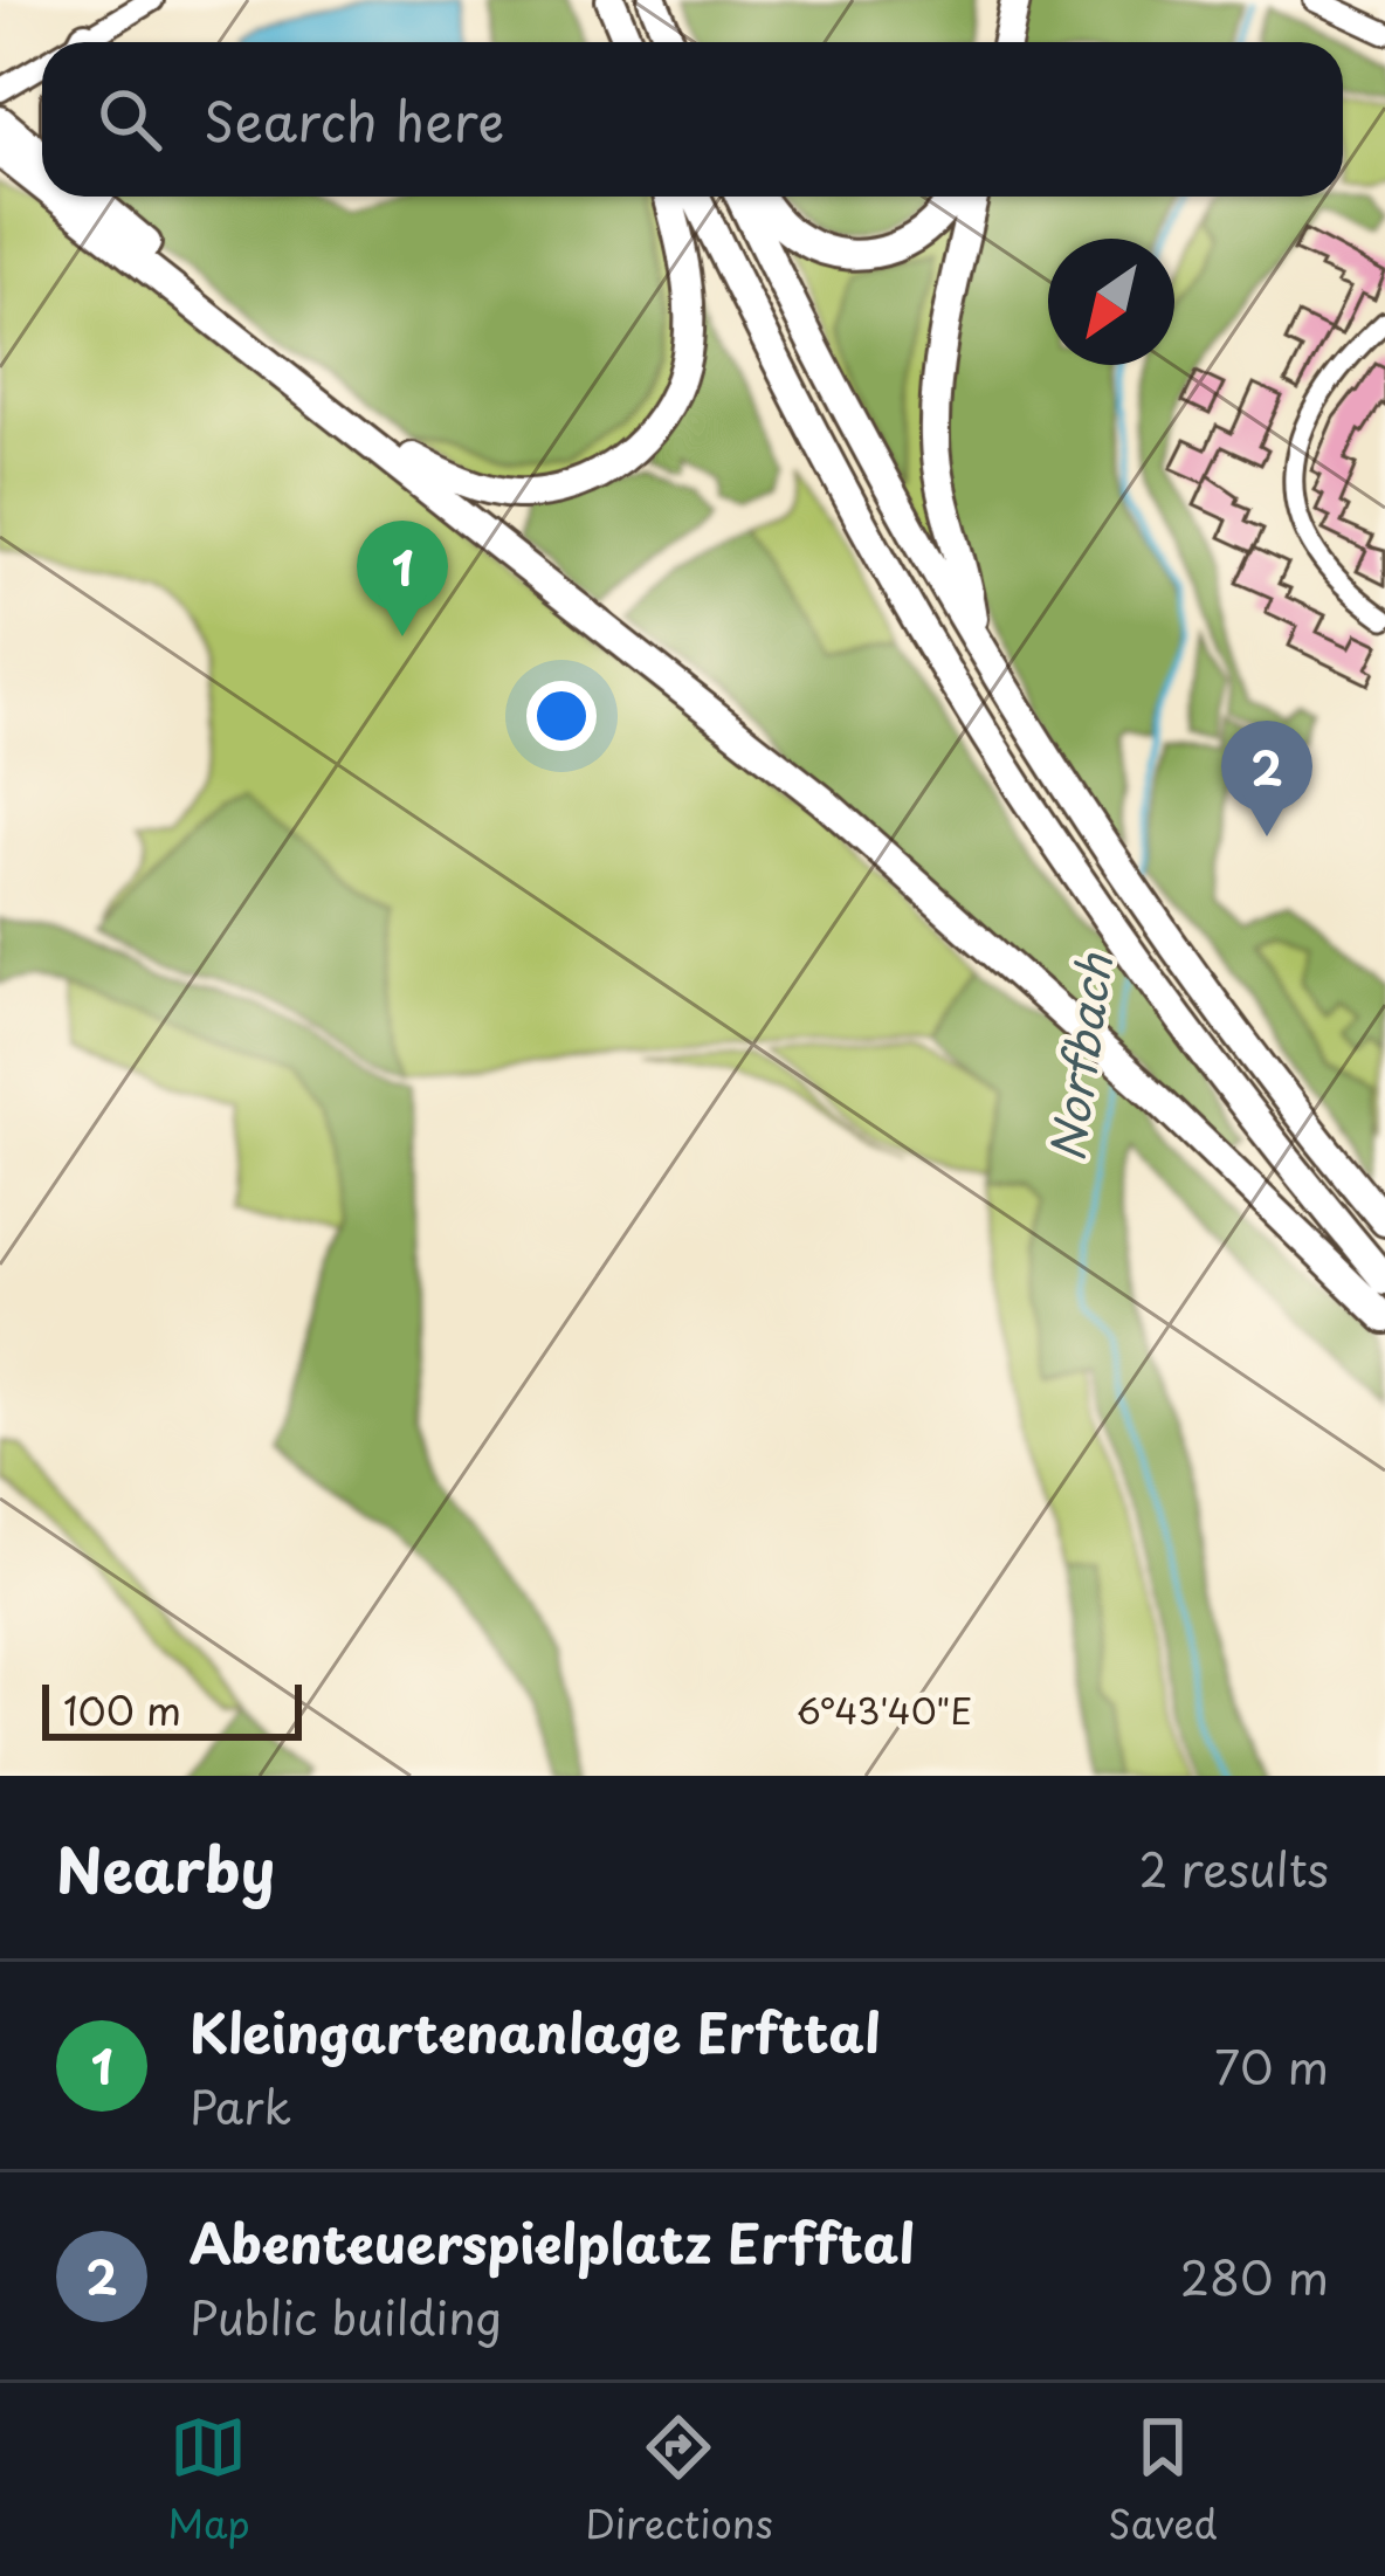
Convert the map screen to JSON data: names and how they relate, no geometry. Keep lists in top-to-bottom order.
{
  "water": ["Norfbach"],
  "scale_bar": "100 m",
  "north": "bottom left",
  "page": {
    "search": "Search here",
    "pins": ["1", "2"],
    "scale": "100 m",
    "heading": ["Nearby", "2 results"],
    "list": [
      {
        "mark": "1",
        "name": "Kleingartenanlage Erfttal",
        "note": "Park",
        "value": "70 m"
      },
      {
        "mark": "2",
        "name": "Abenteuerspielplatz Erfftal",
        "note": "Public building",
        "value": "280 m"
      }
    ],
    "nav": ["Map", "Directions", "Saved"]
  },
  "coordinates": ["6°43'40\"E"]
}
